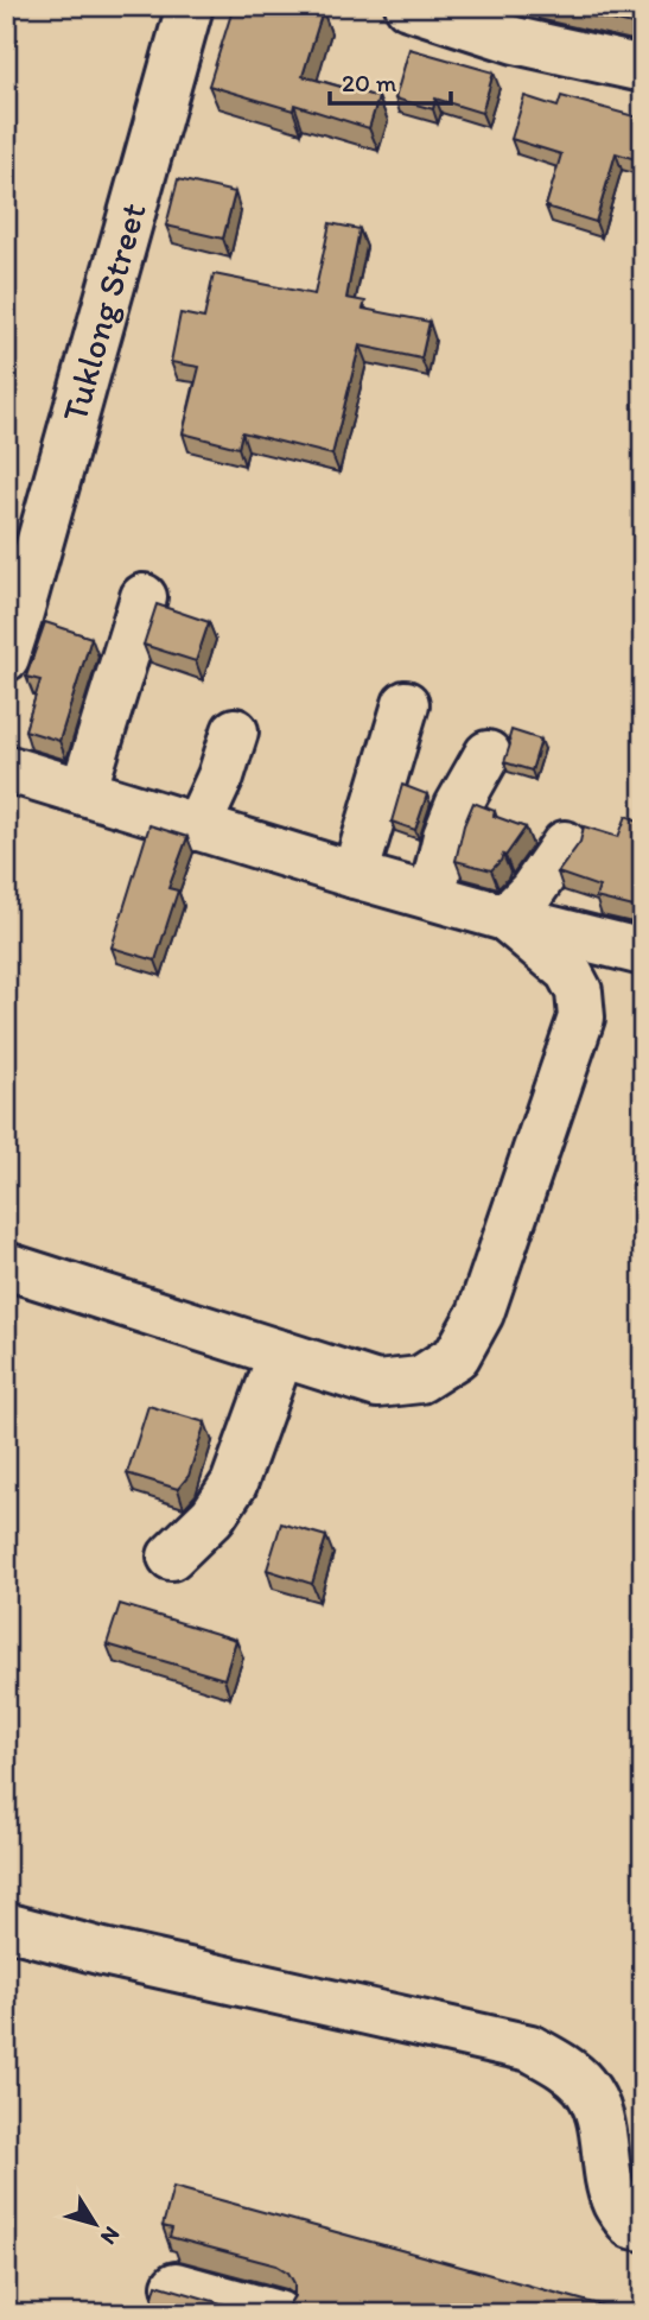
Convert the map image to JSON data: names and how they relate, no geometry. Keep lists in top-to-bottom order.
{
  "streets": {
    "street": ["Tuklong Street"]
  },
  "scale_bar": "20 m",
  "north": "bottom right"
}
